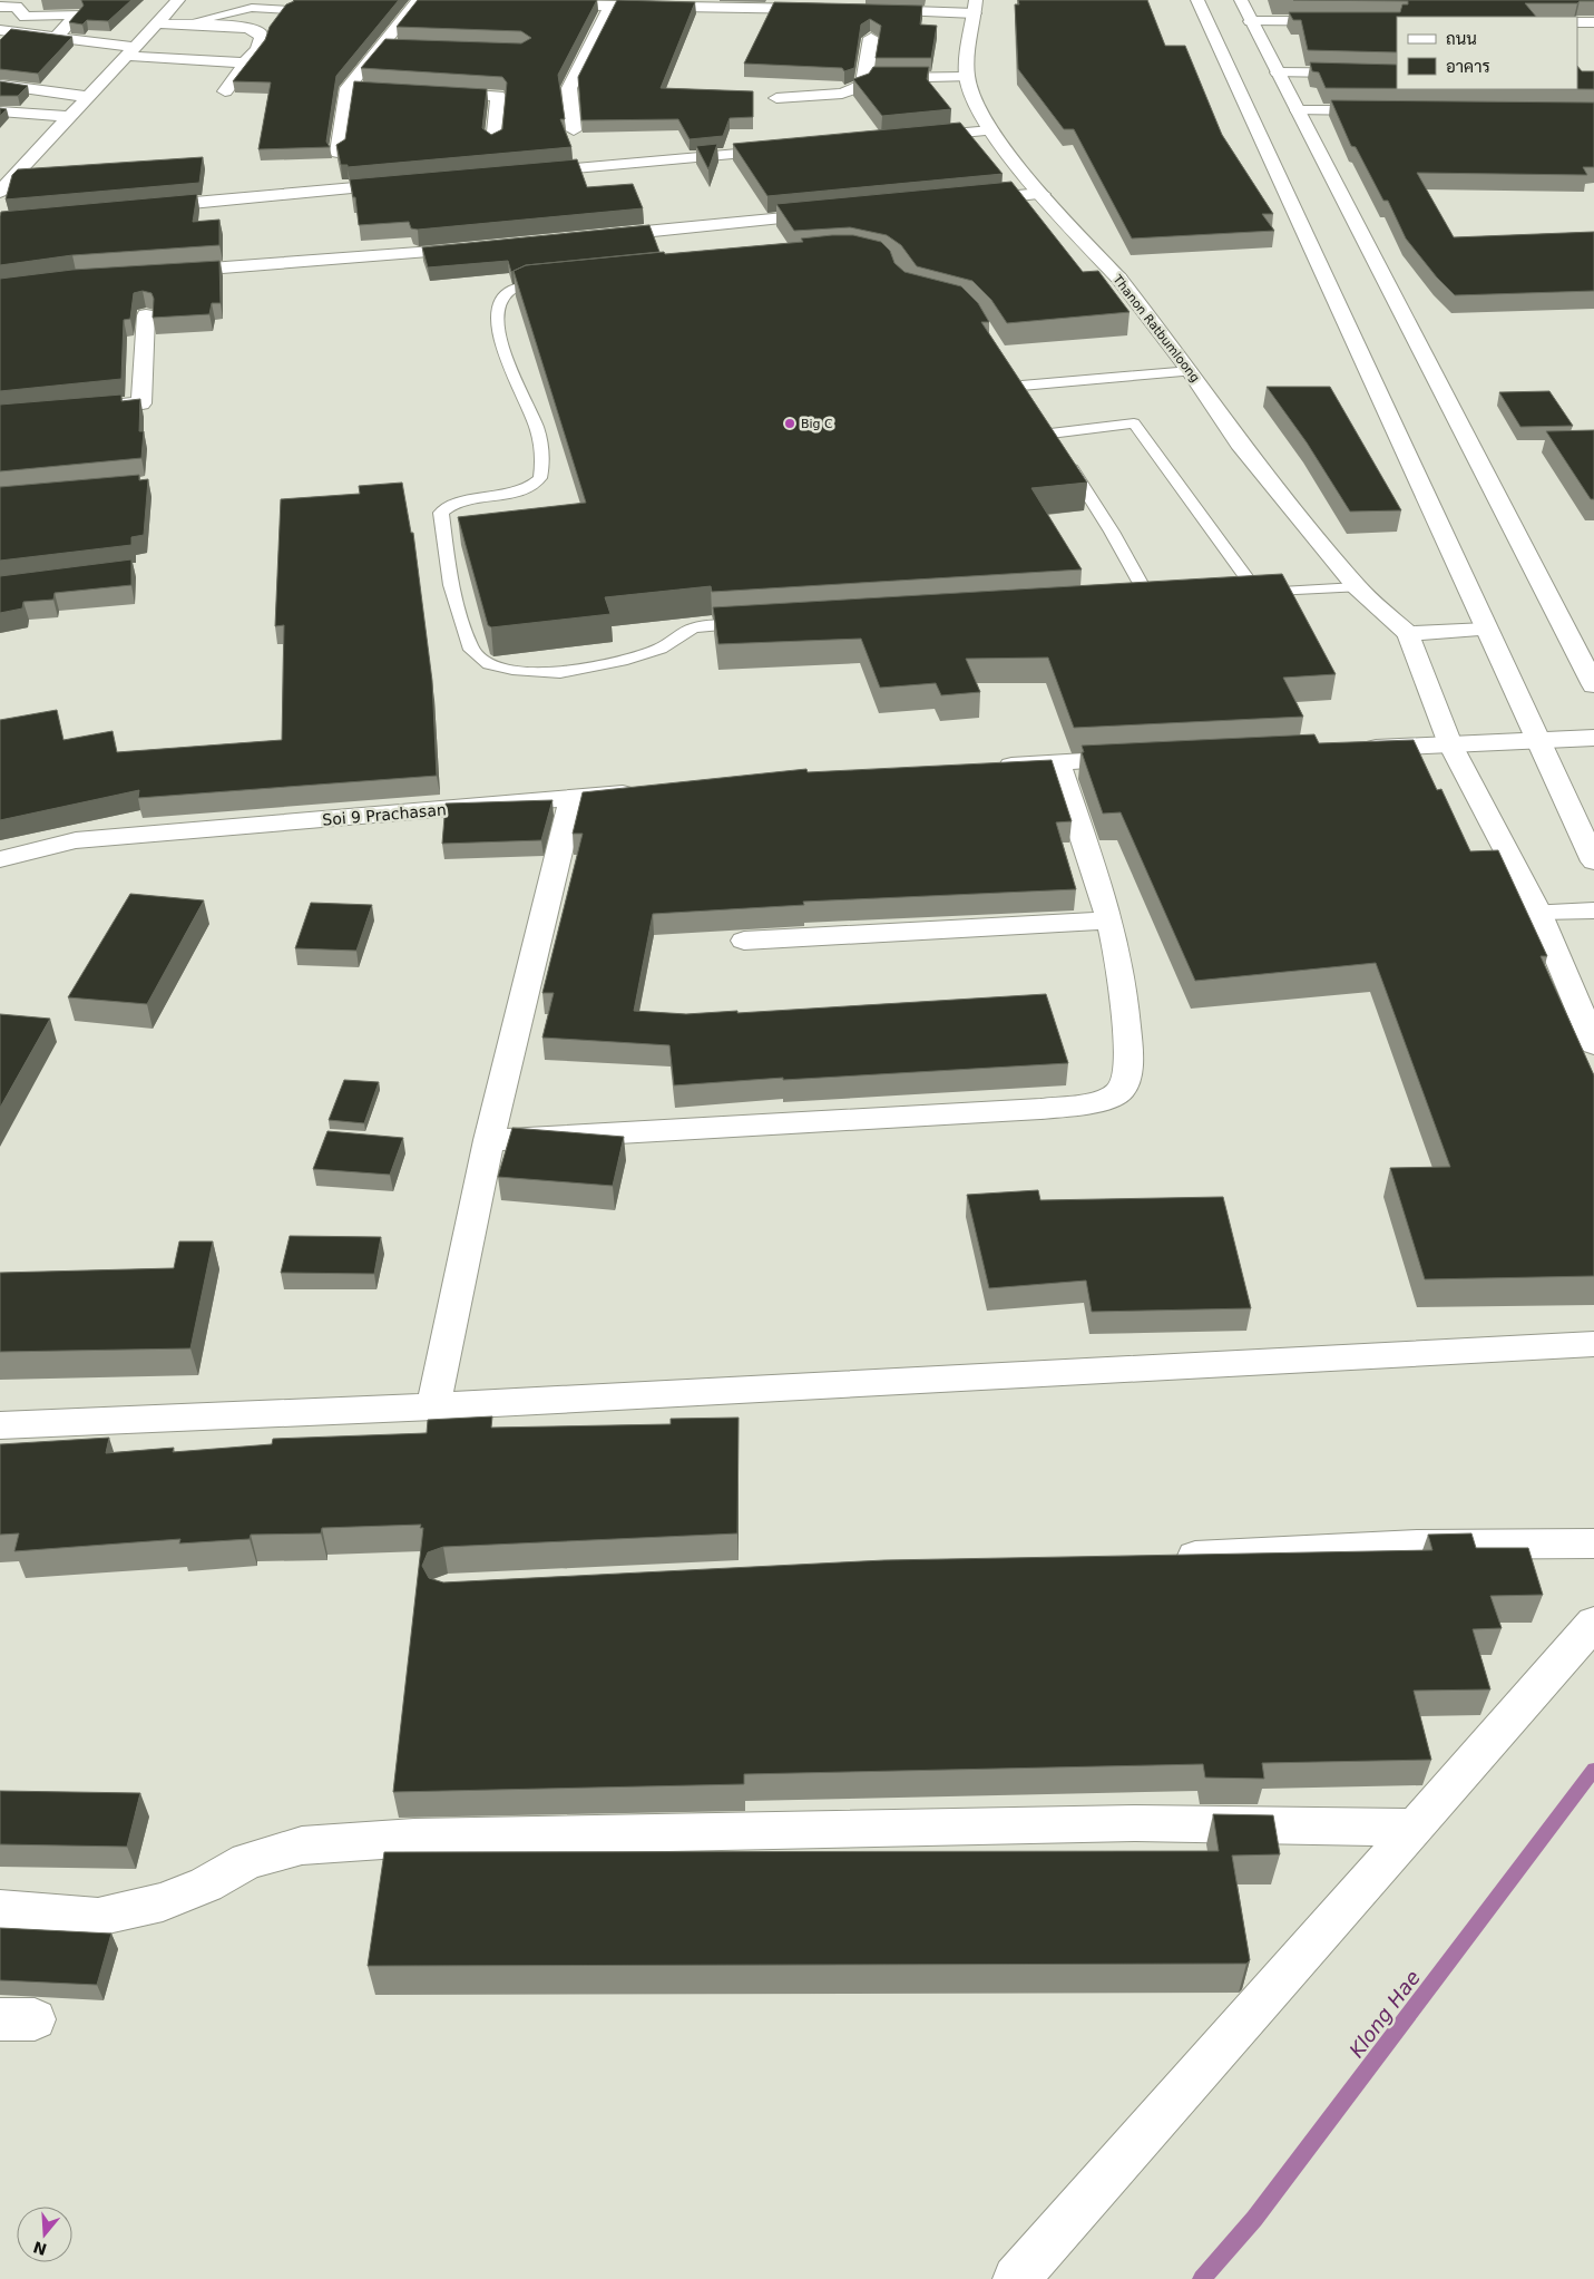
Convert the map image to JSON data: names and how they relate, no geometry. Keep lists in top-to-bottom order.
{
  "streets": {
    "street": ["Thanon Ratbumloong", "Soi 9 Prachasan"]
  },
  "water": ["Klong Hae"],
  "places": ["Big C"],
  "legend": ["ถนน", "อาคาร"],
  "north": "bottom"
}
